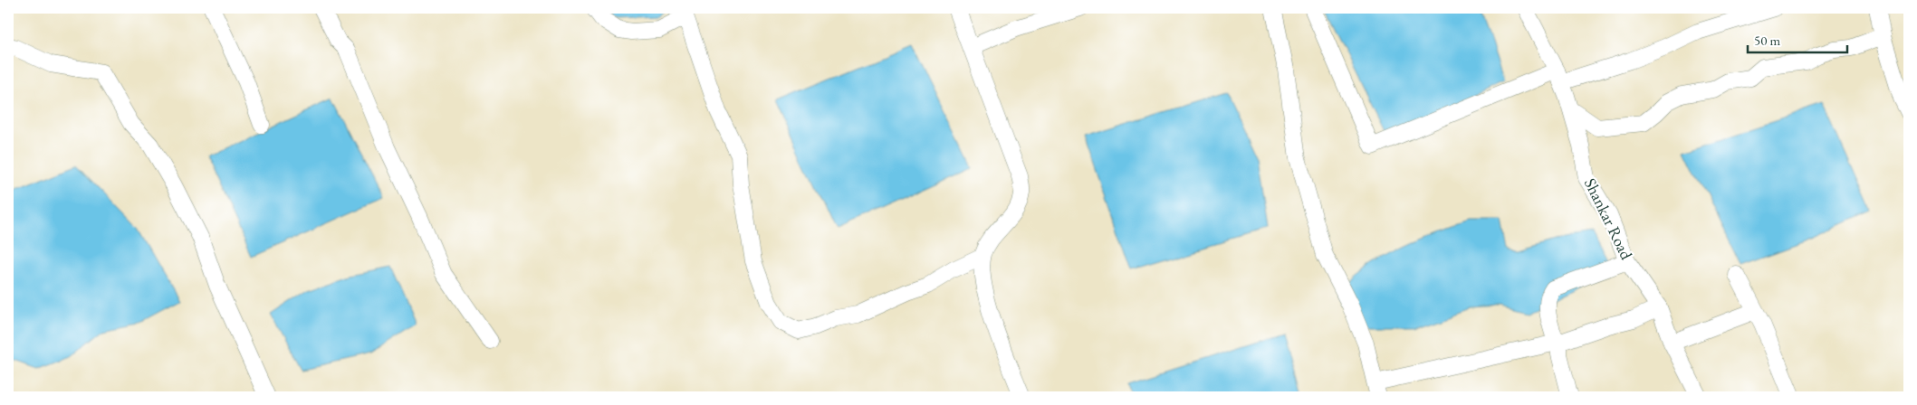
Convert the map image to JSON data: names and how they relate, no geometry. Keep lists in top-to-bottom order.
{
  "streets": {
    "street": ["Shankar Road"]
  },
  "scale_bar": "50 m"
}
